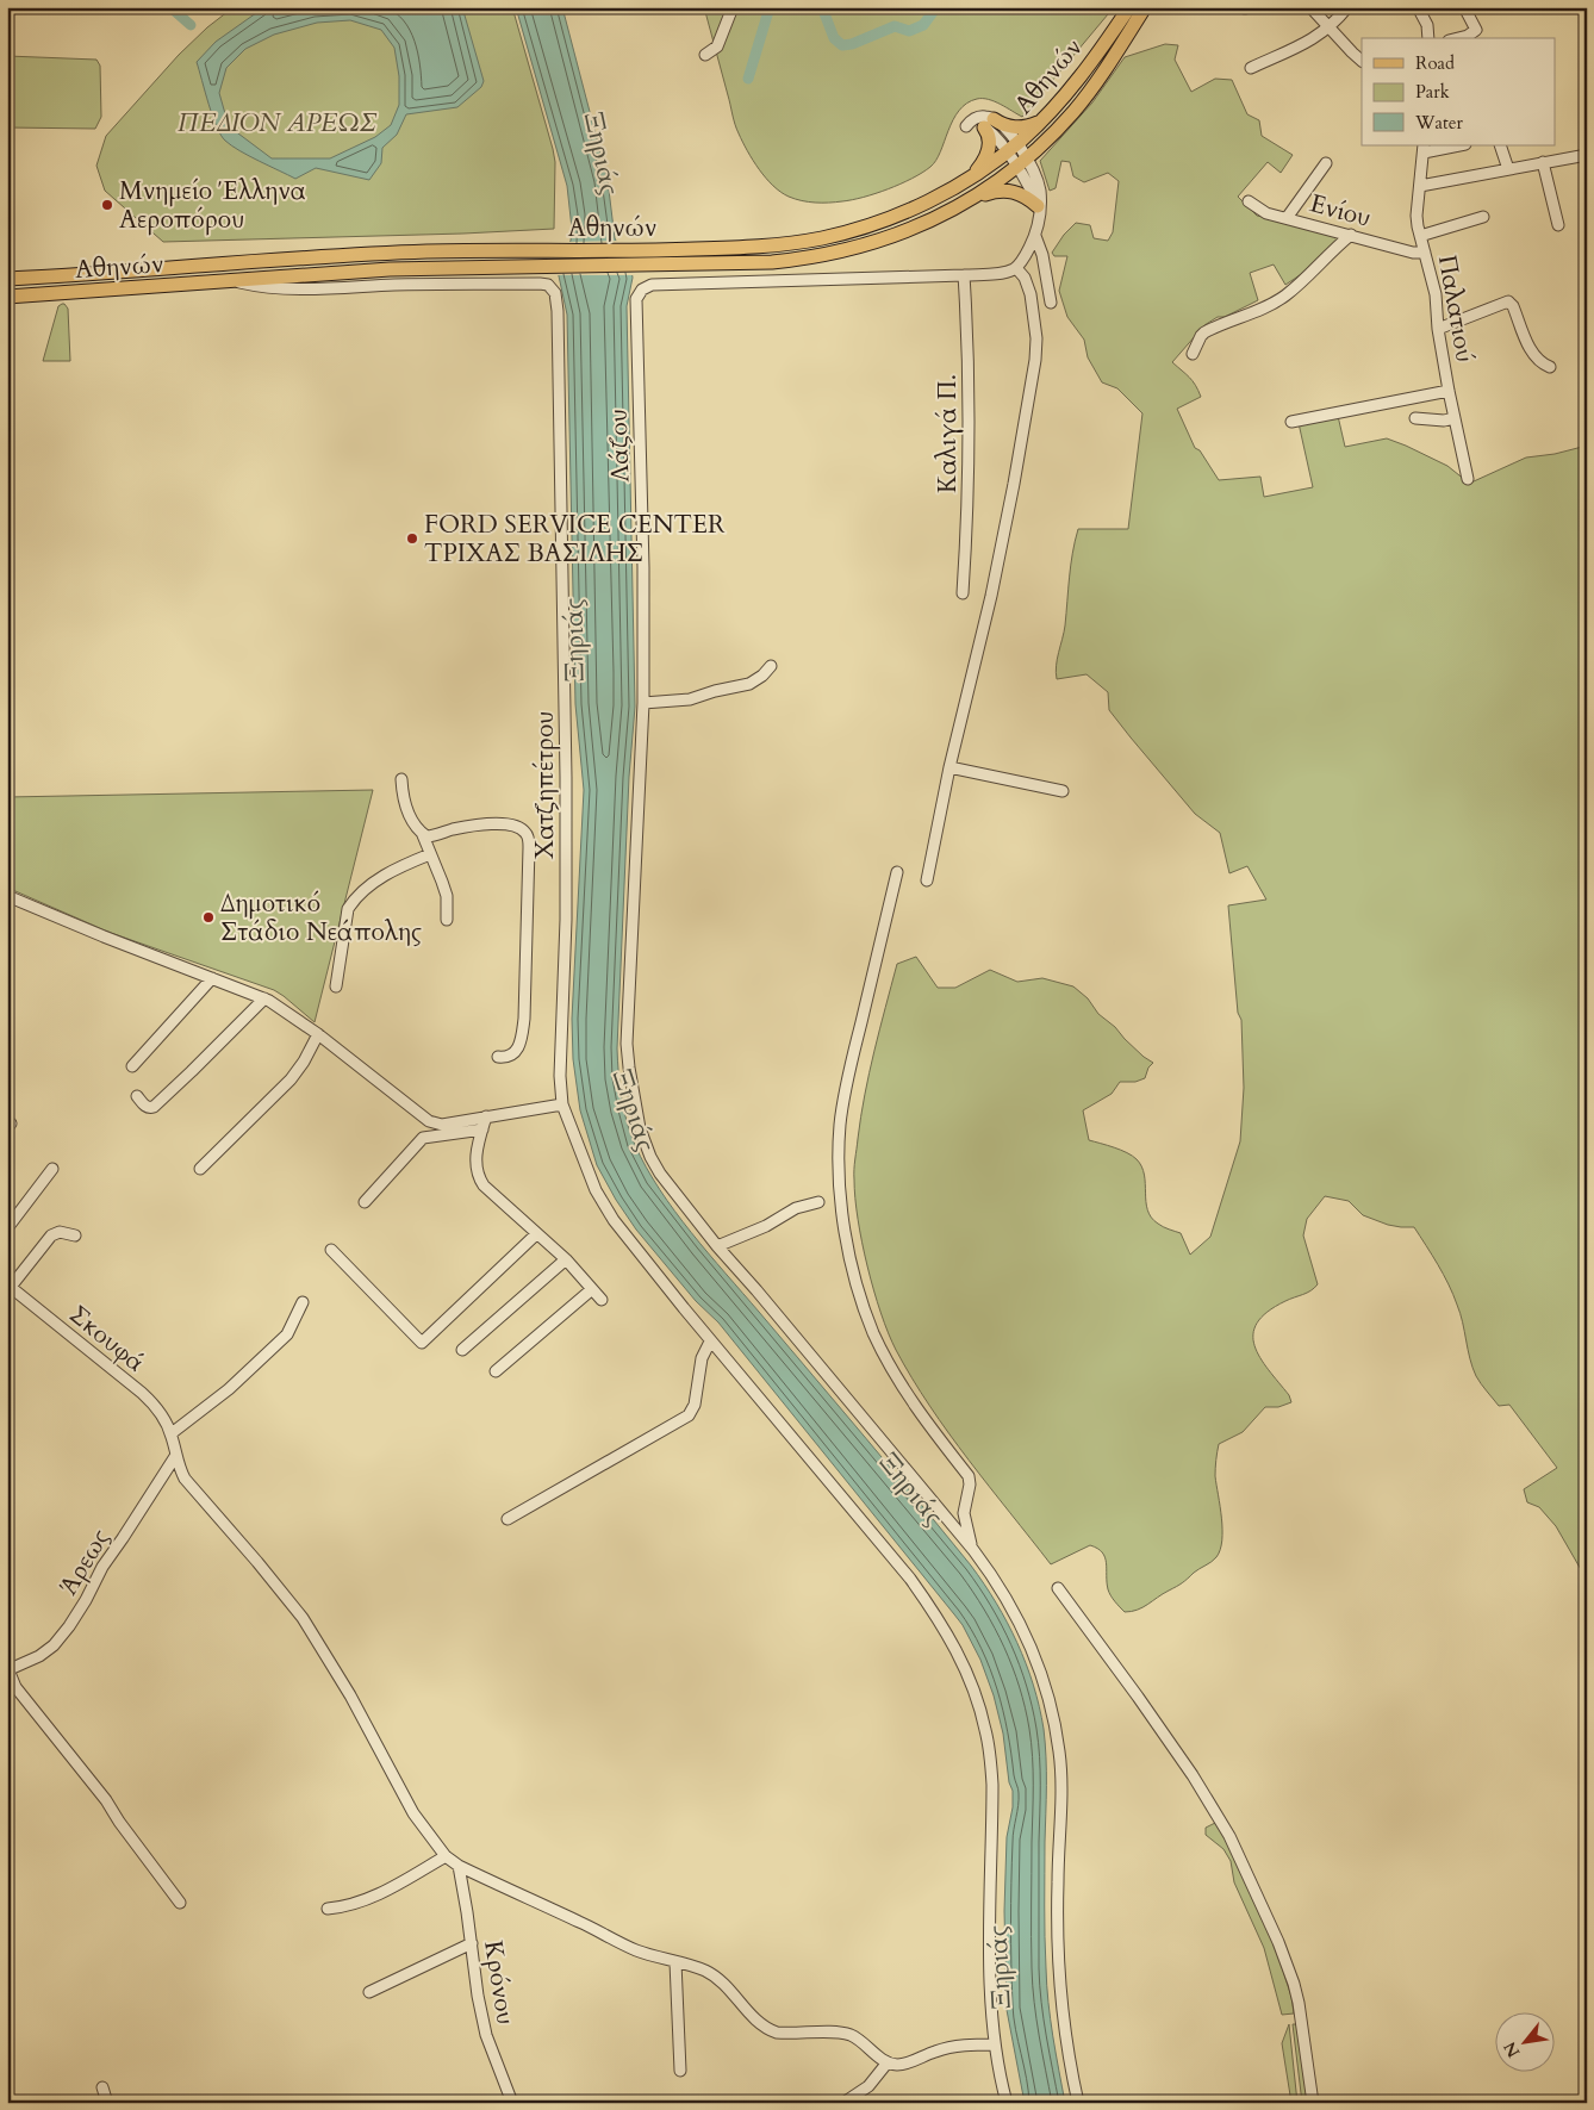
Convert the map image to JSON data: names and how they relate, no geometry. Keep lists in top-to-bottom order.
{
  "streets": {
    "main road": ["Αθηνών"],
    "street": [
      "Ενίου",
      "Παλατιού",
      "Καλιγά Π.",
      "Λάζου",
      "Χατζηπέτρου",
      "Σκουφά",
      "Άρεως",
      "Κρόνου"
    ]
  },
  "crossings": [
    ["Αθηνών", "Χατζηπέτρου"],
    ["Ενίου", "Παλατιού"],
    ["Καλιγά Π.", "Λάζου"],
    ["Σκουφά", "Άρεως"],
    ["Σκουφά", "Κρόνου"]
  ],
  "water": ["Ξηριάς"],
  "parks": ["ΠΕΔΙΟΝ ΑΡΕΩΣ"],
  "places": ["Μνημείο Έλληνα Αεροπόρου", "FORD SERVICE CENTER ΤΡΙΧΑΣ ΒΑΣΙΛΗΣ", "Δημοτικό Στάδιο Νεάπολης"],
  "legend": ["Road", "Park", "Water"],
  "north": "bottom left"
}
